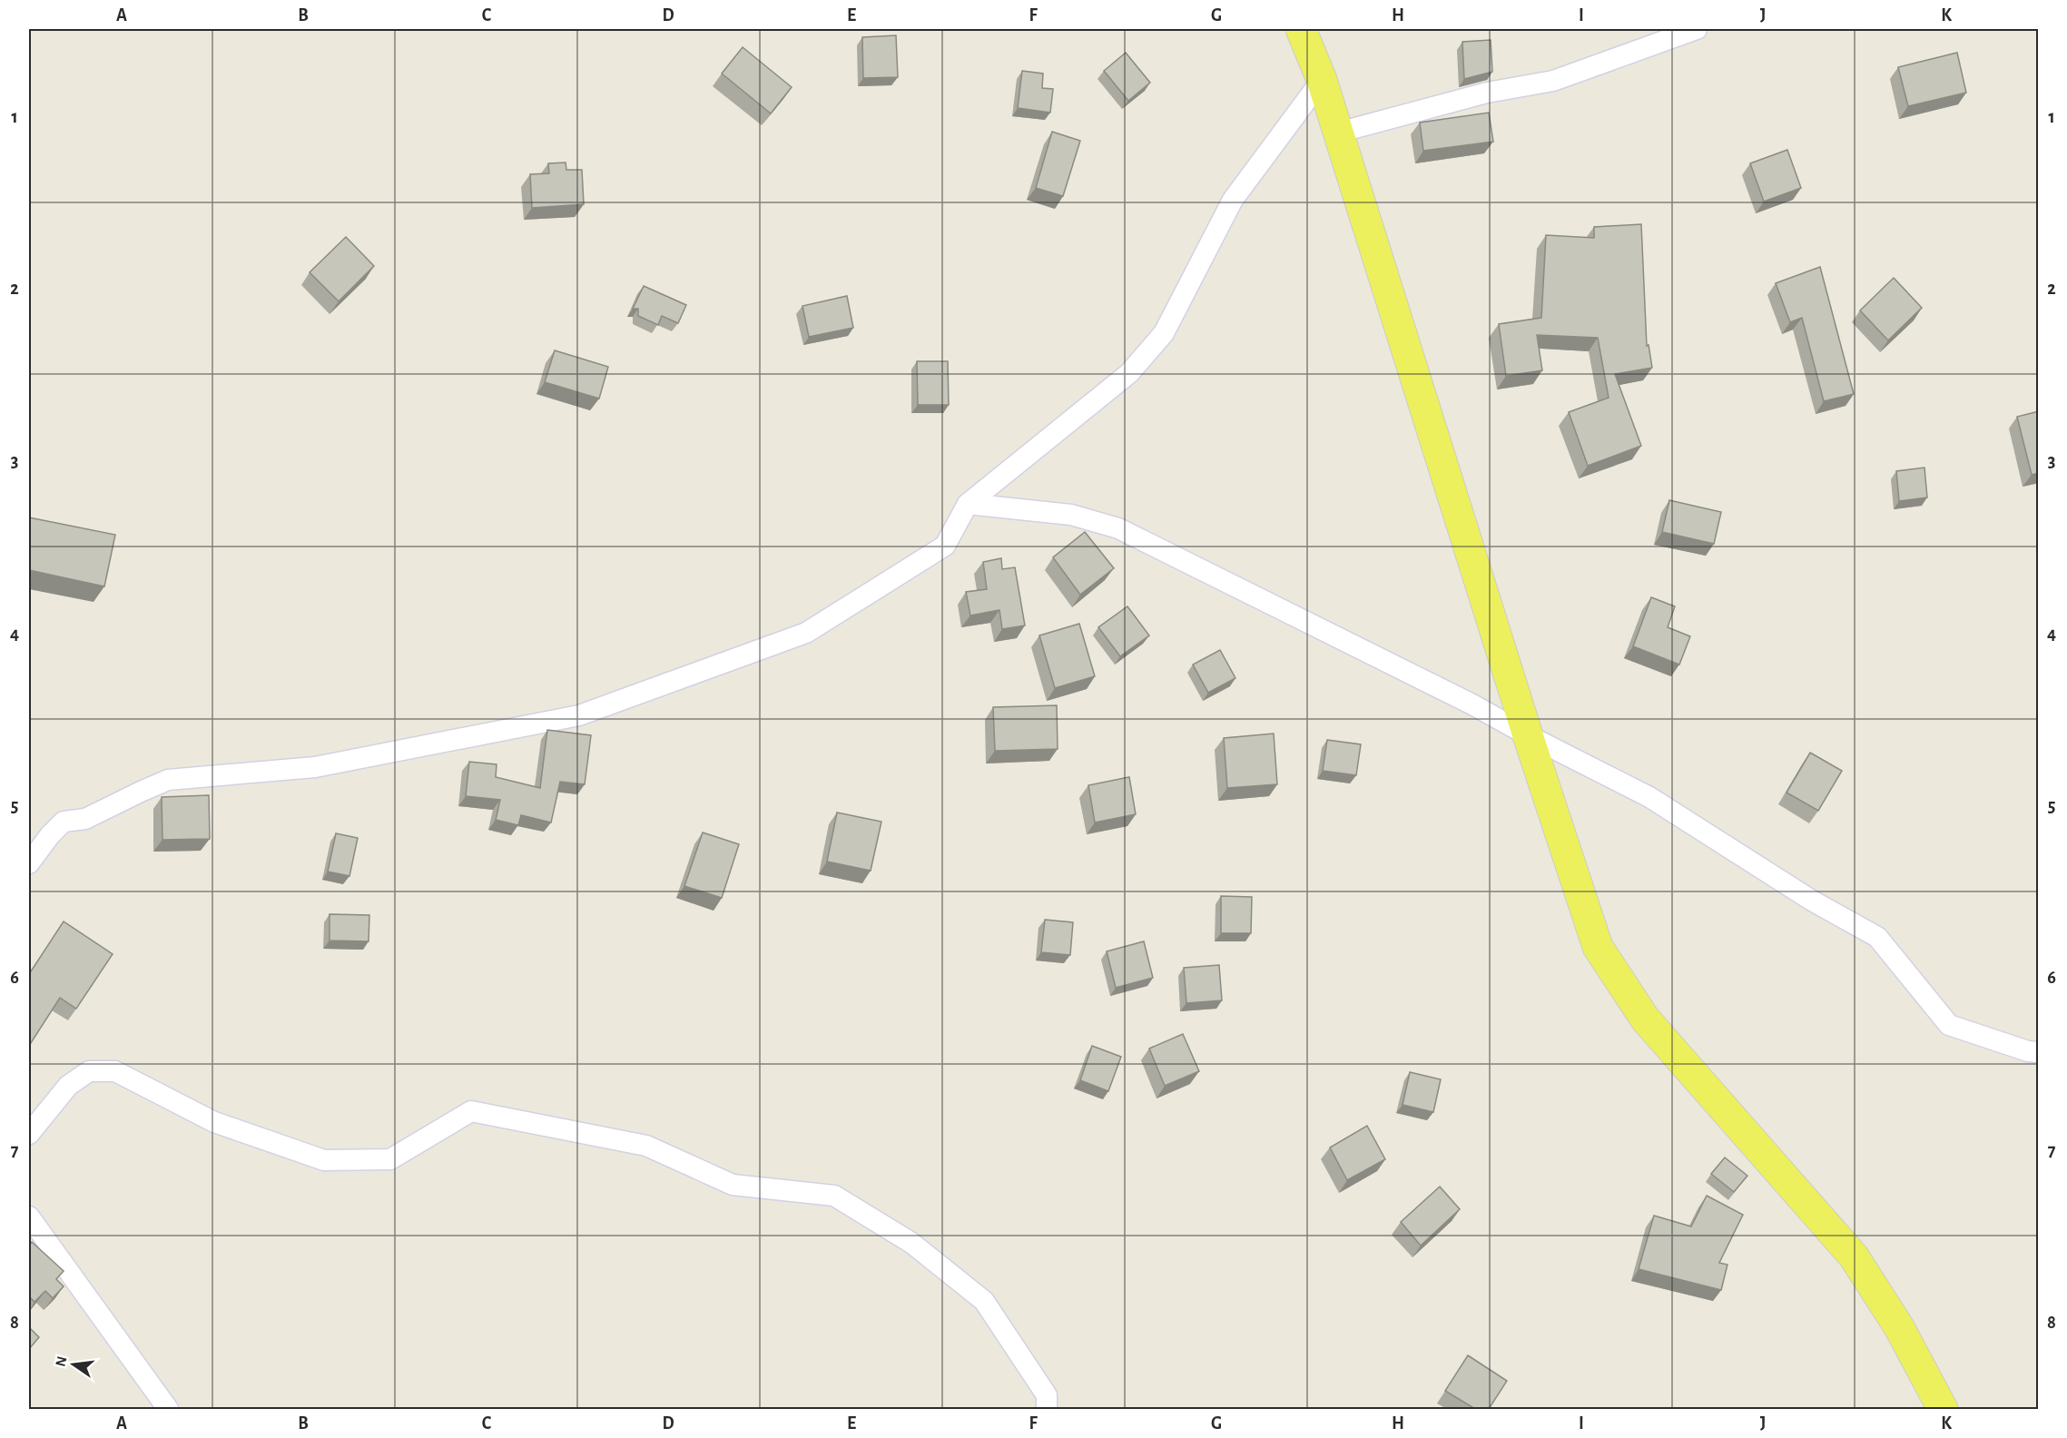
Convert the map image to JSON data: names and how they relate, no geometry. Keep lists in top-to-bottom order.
{
  "north": "left",
  "grid": {
    "columns": [
      "A",
      "B",
      "C",
      "D",
      "E",
      "F",
      "G",
      "H",
      "I",
      "J",
      "K"
    ],
    "rows": [
      "1",
      "2",
      "3",
      "4",
      "5",
      "6",
      "7",
      "8"
    ]
  }
}
